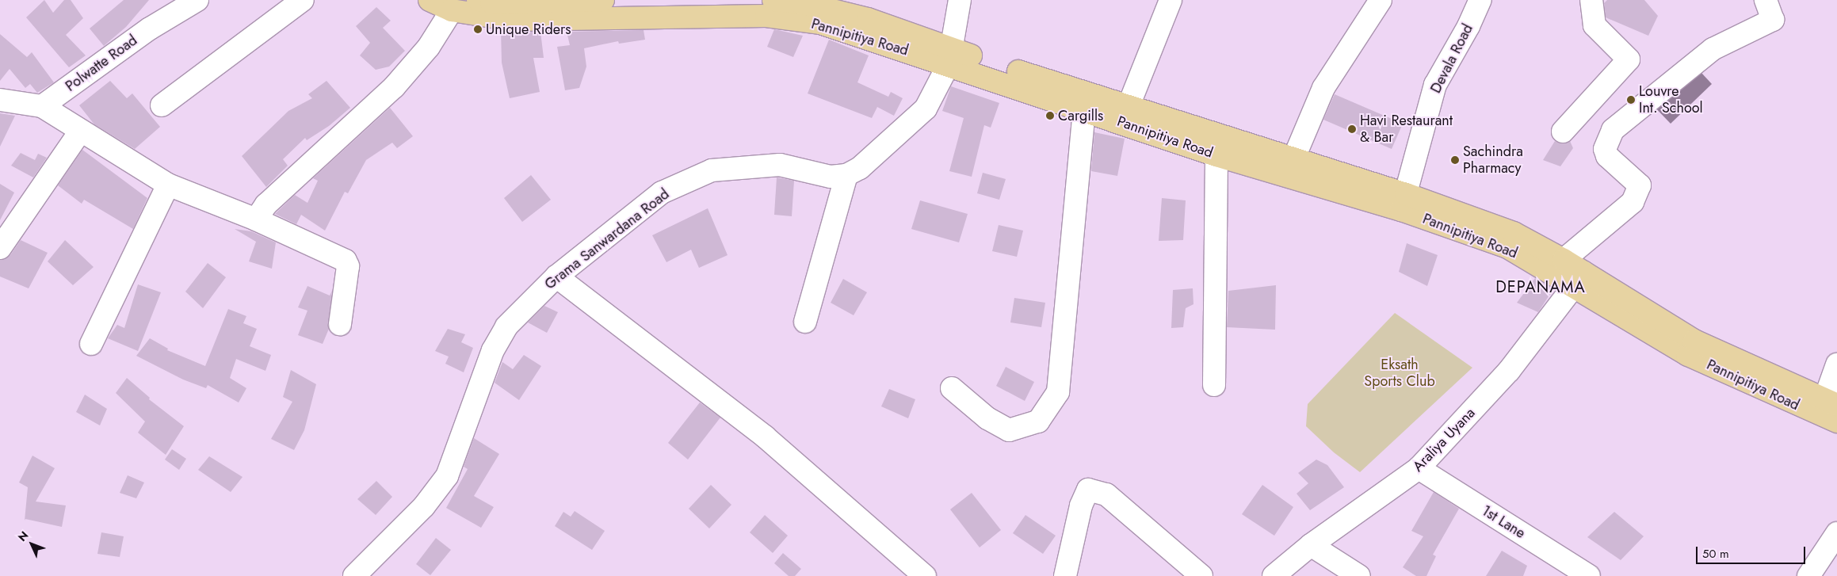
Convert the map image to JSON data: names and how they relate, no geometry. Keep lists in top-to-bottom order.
{
  "streets": {
    "main road": ["Pannipitiya Road"],
    "street": [
      "Devala Road",
      "Polwatte Road",
      "Grama Sanwardana Road",
      "Araliya Uyana",
      "1st Lane"
    ]
  },
  "crossings": [
    ["Pannipitiya Road", "Devala Road"],
    ["Pannipitiya Road", "Grama Sanwardana Road"],
    ["Pannipitiya Road", "Araliya Uyana"],
    ["Araliya Uyana", "1st Lane"]
  ],
  "districts": ["DEPANAMA"],
  "parks": ["Eksath Sports Club"],
  "places": [
    "Unique Riders",
    "Louvre Int. School",
    "Cargills",
    "Havi Restaurant & Bar",
    "Sachindra Pharmacy"
  ],
  "scale_bar": "50 m",
  "north": "top left"
}
